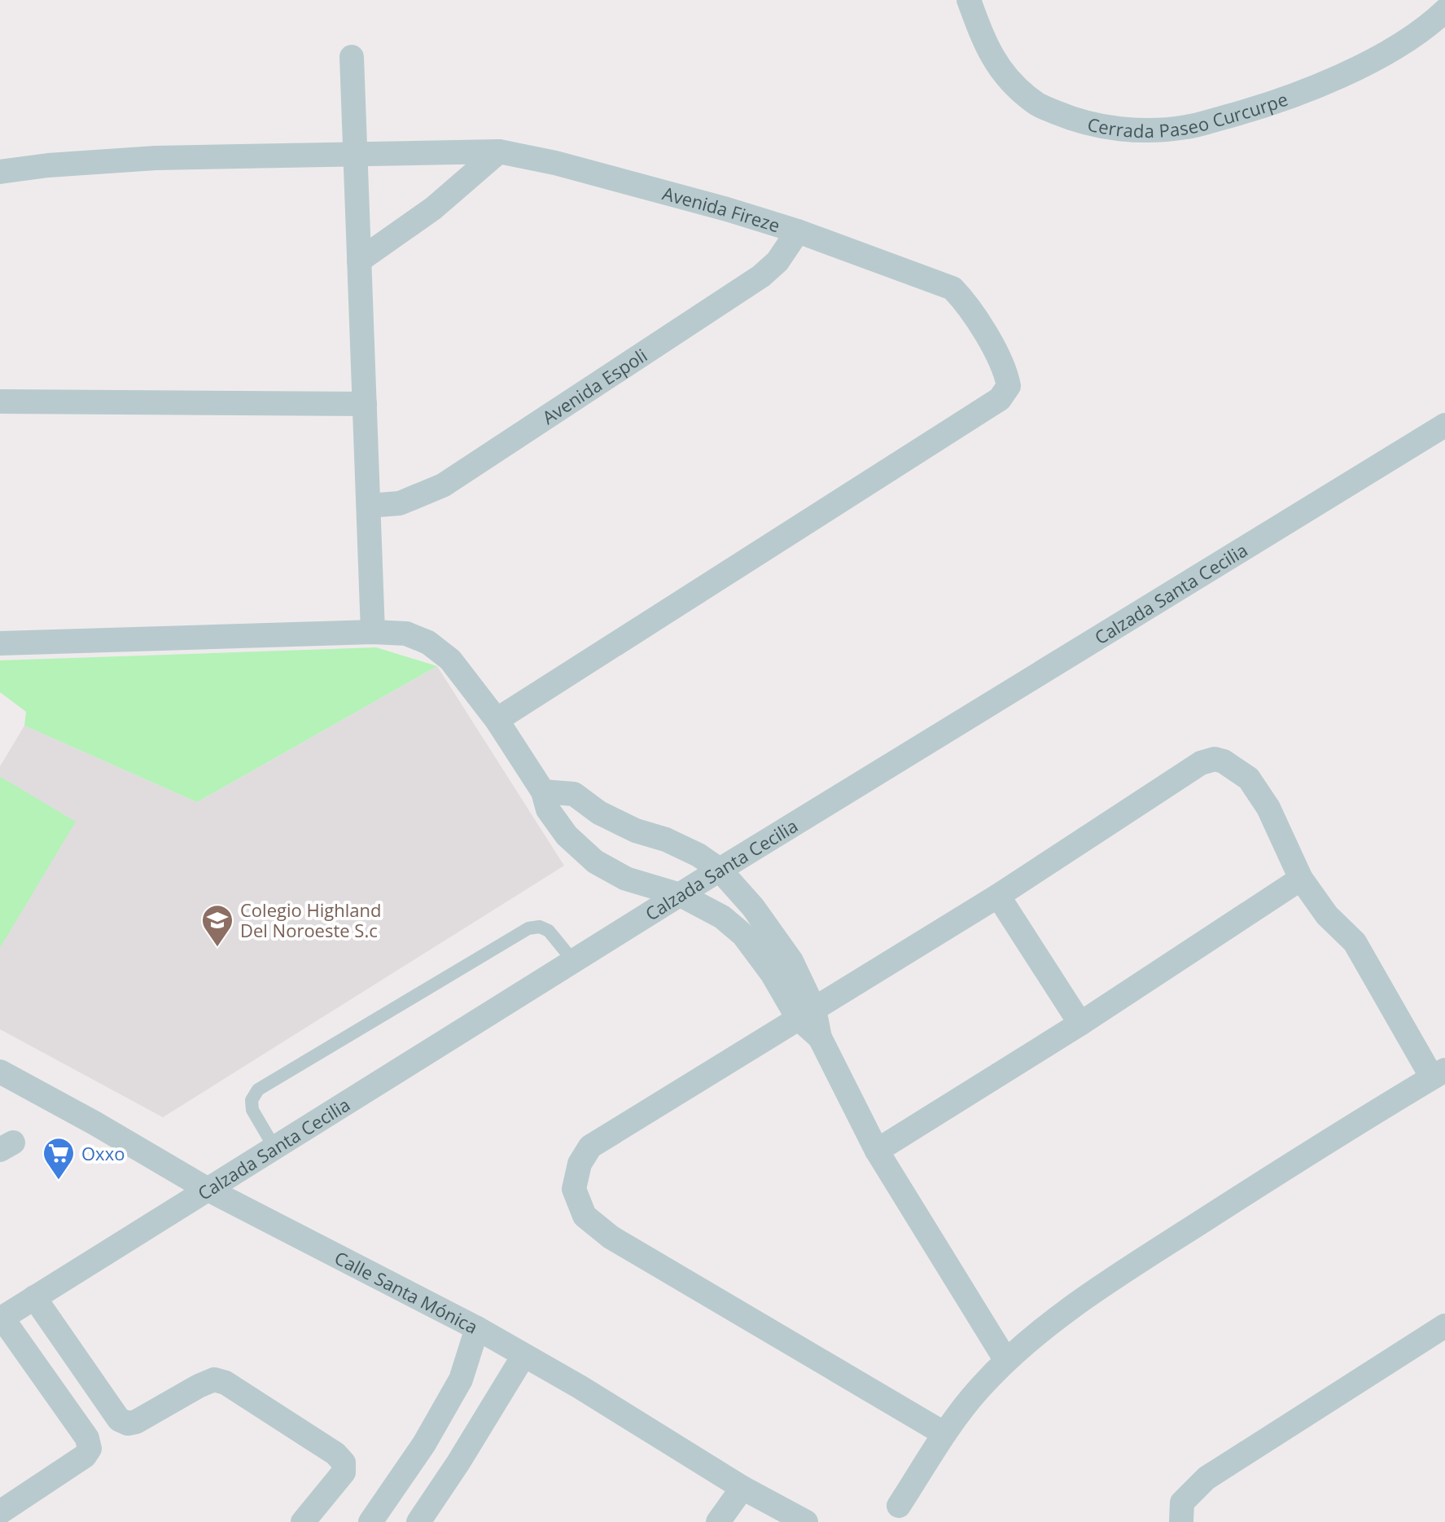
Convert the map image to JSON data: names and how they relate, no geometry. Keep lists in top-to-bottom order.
{
  "streets": {
    "street": [
      "Cerrada Paseo Curcurpe",
      "Avenida Fireze",
      "Avenida Espoli",
      "Calzada Santa Cecilia",
      "Calle Santa Mónica"
    ]
  },
  "crossings": [
    ["Avenida Fireze", "Avenida Espoli"],
    ["Calzada Santa Cecilia", "Calle Santa Mónica"]
  ],
  "places": {
    "school or university": ["Colegio Highland Del Noroeste S.c"],
    "supermarket": ["Oxxo"]
  }
}
